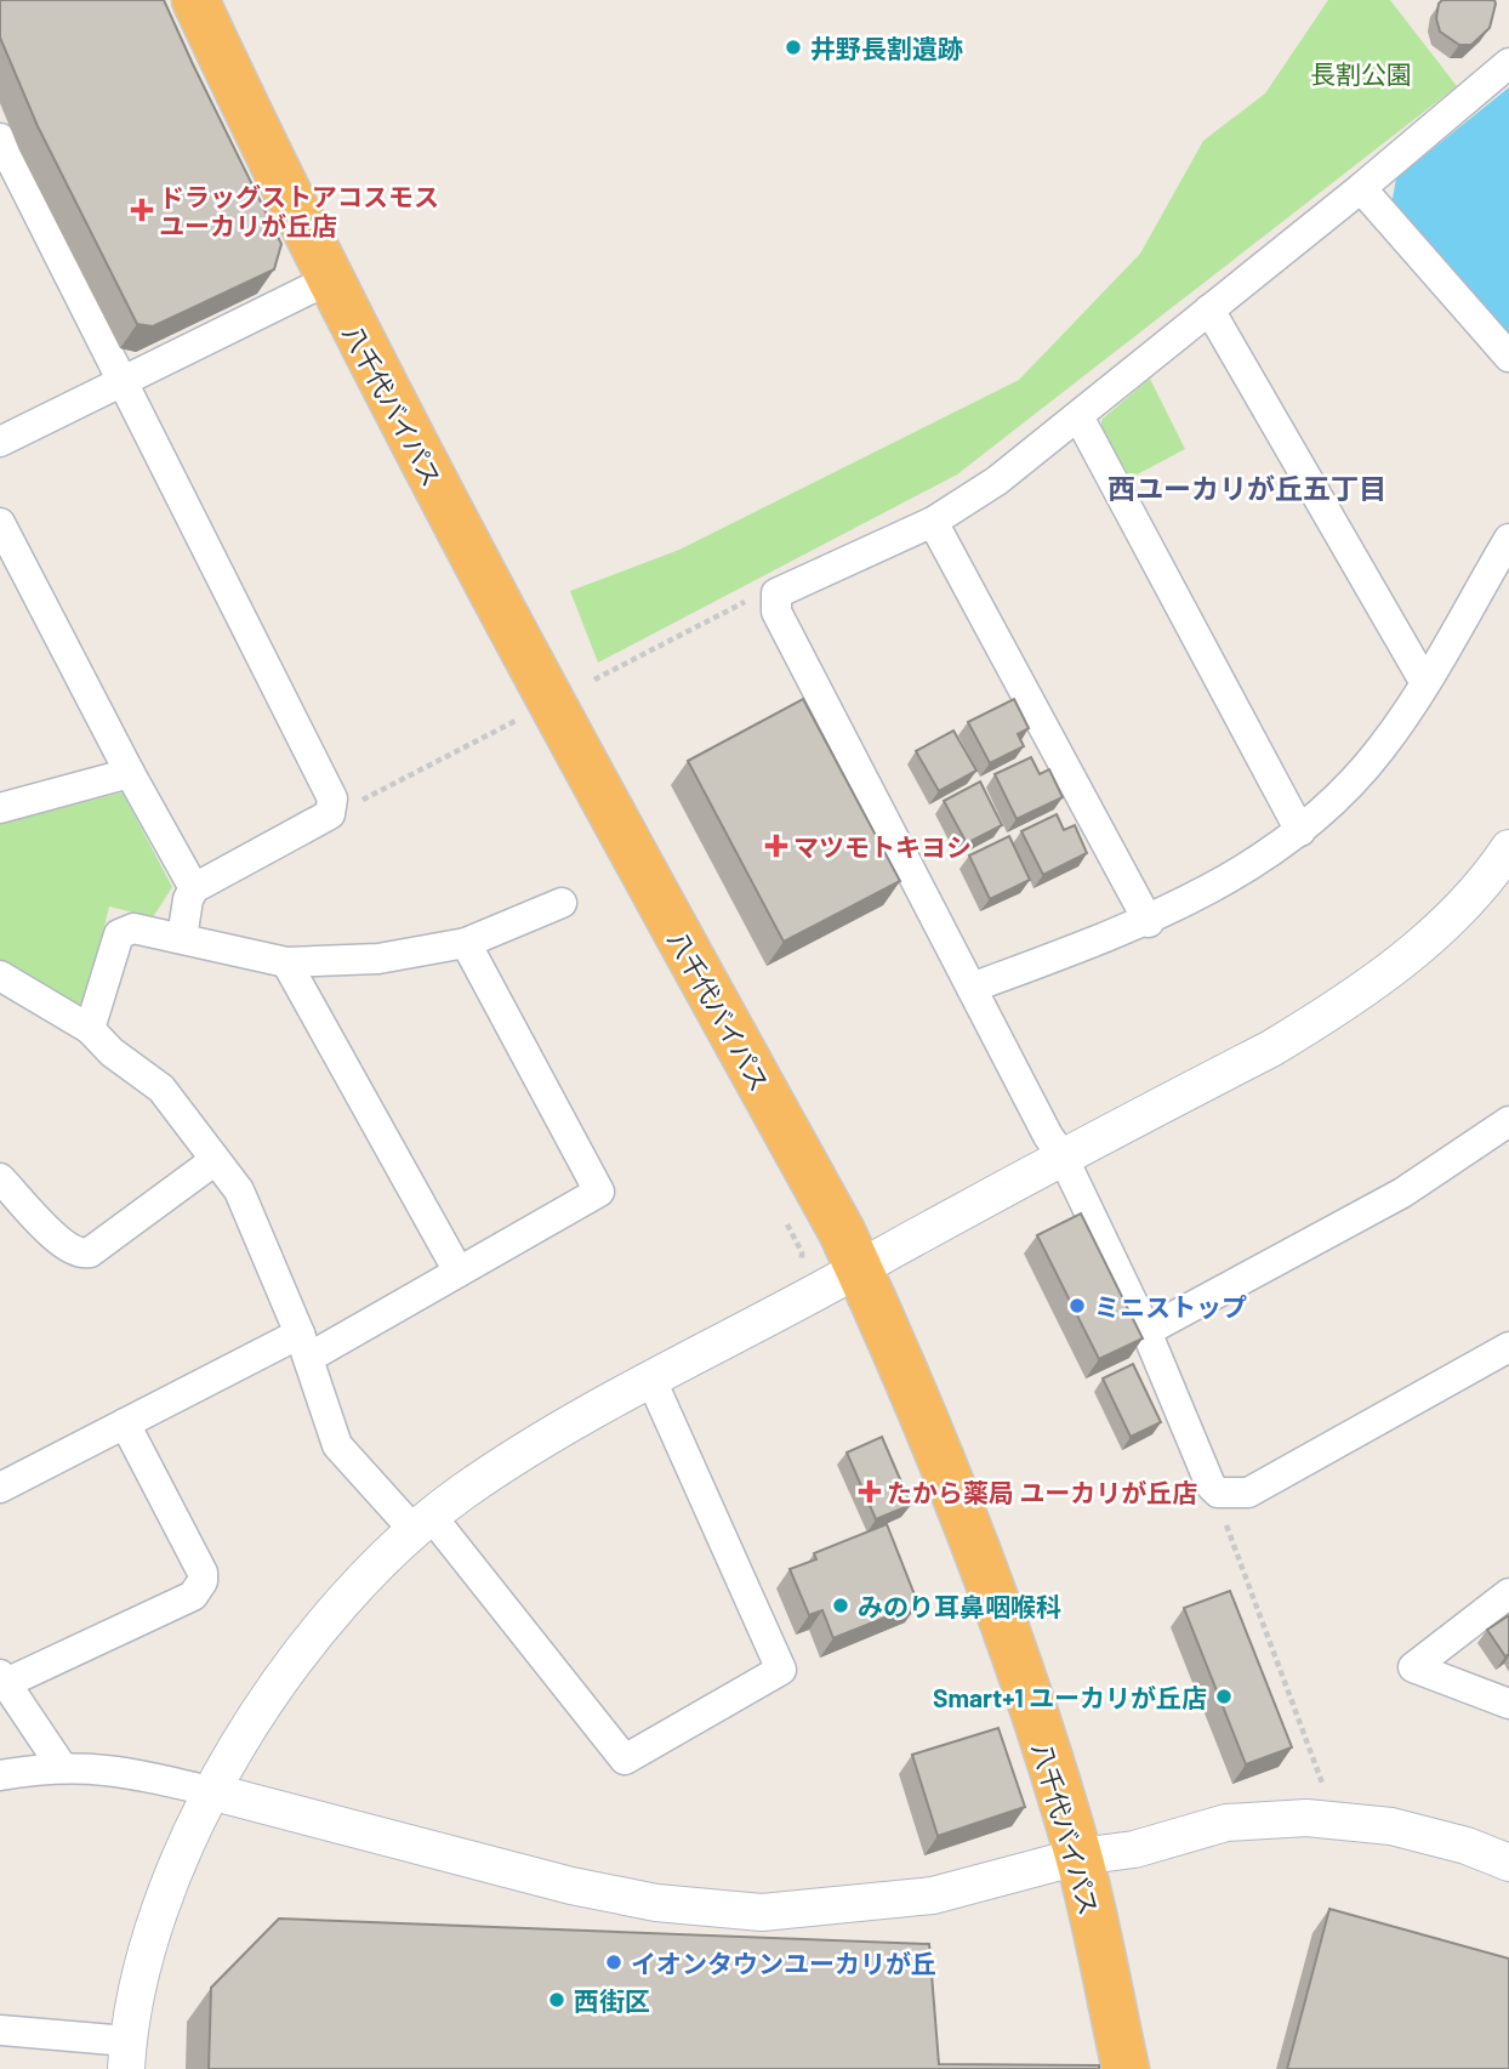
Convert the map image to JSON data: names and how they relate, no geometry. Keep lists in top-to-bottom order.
{
  "streets": {
    "highway": ["八千代バイパス"]
  },
  "districts": ["西ユーカリが丘五丁目"],
  "parks": ["長割公園"],
  "places": {
    "other": [
      "井野長割遺跡",
      "ミニストップ",
      "みのり耳鼻咽喉科",
      "Smart+1 ユーカリが丘店",
      "イオンタウンユーカリが丘",
      "西街区"
    ],
    "health": ["ドラッグストアコスモス ユーカリが丘店", "マツモトキヨシ", "たから薬局 ユーカリが丘店"]
  }
}
